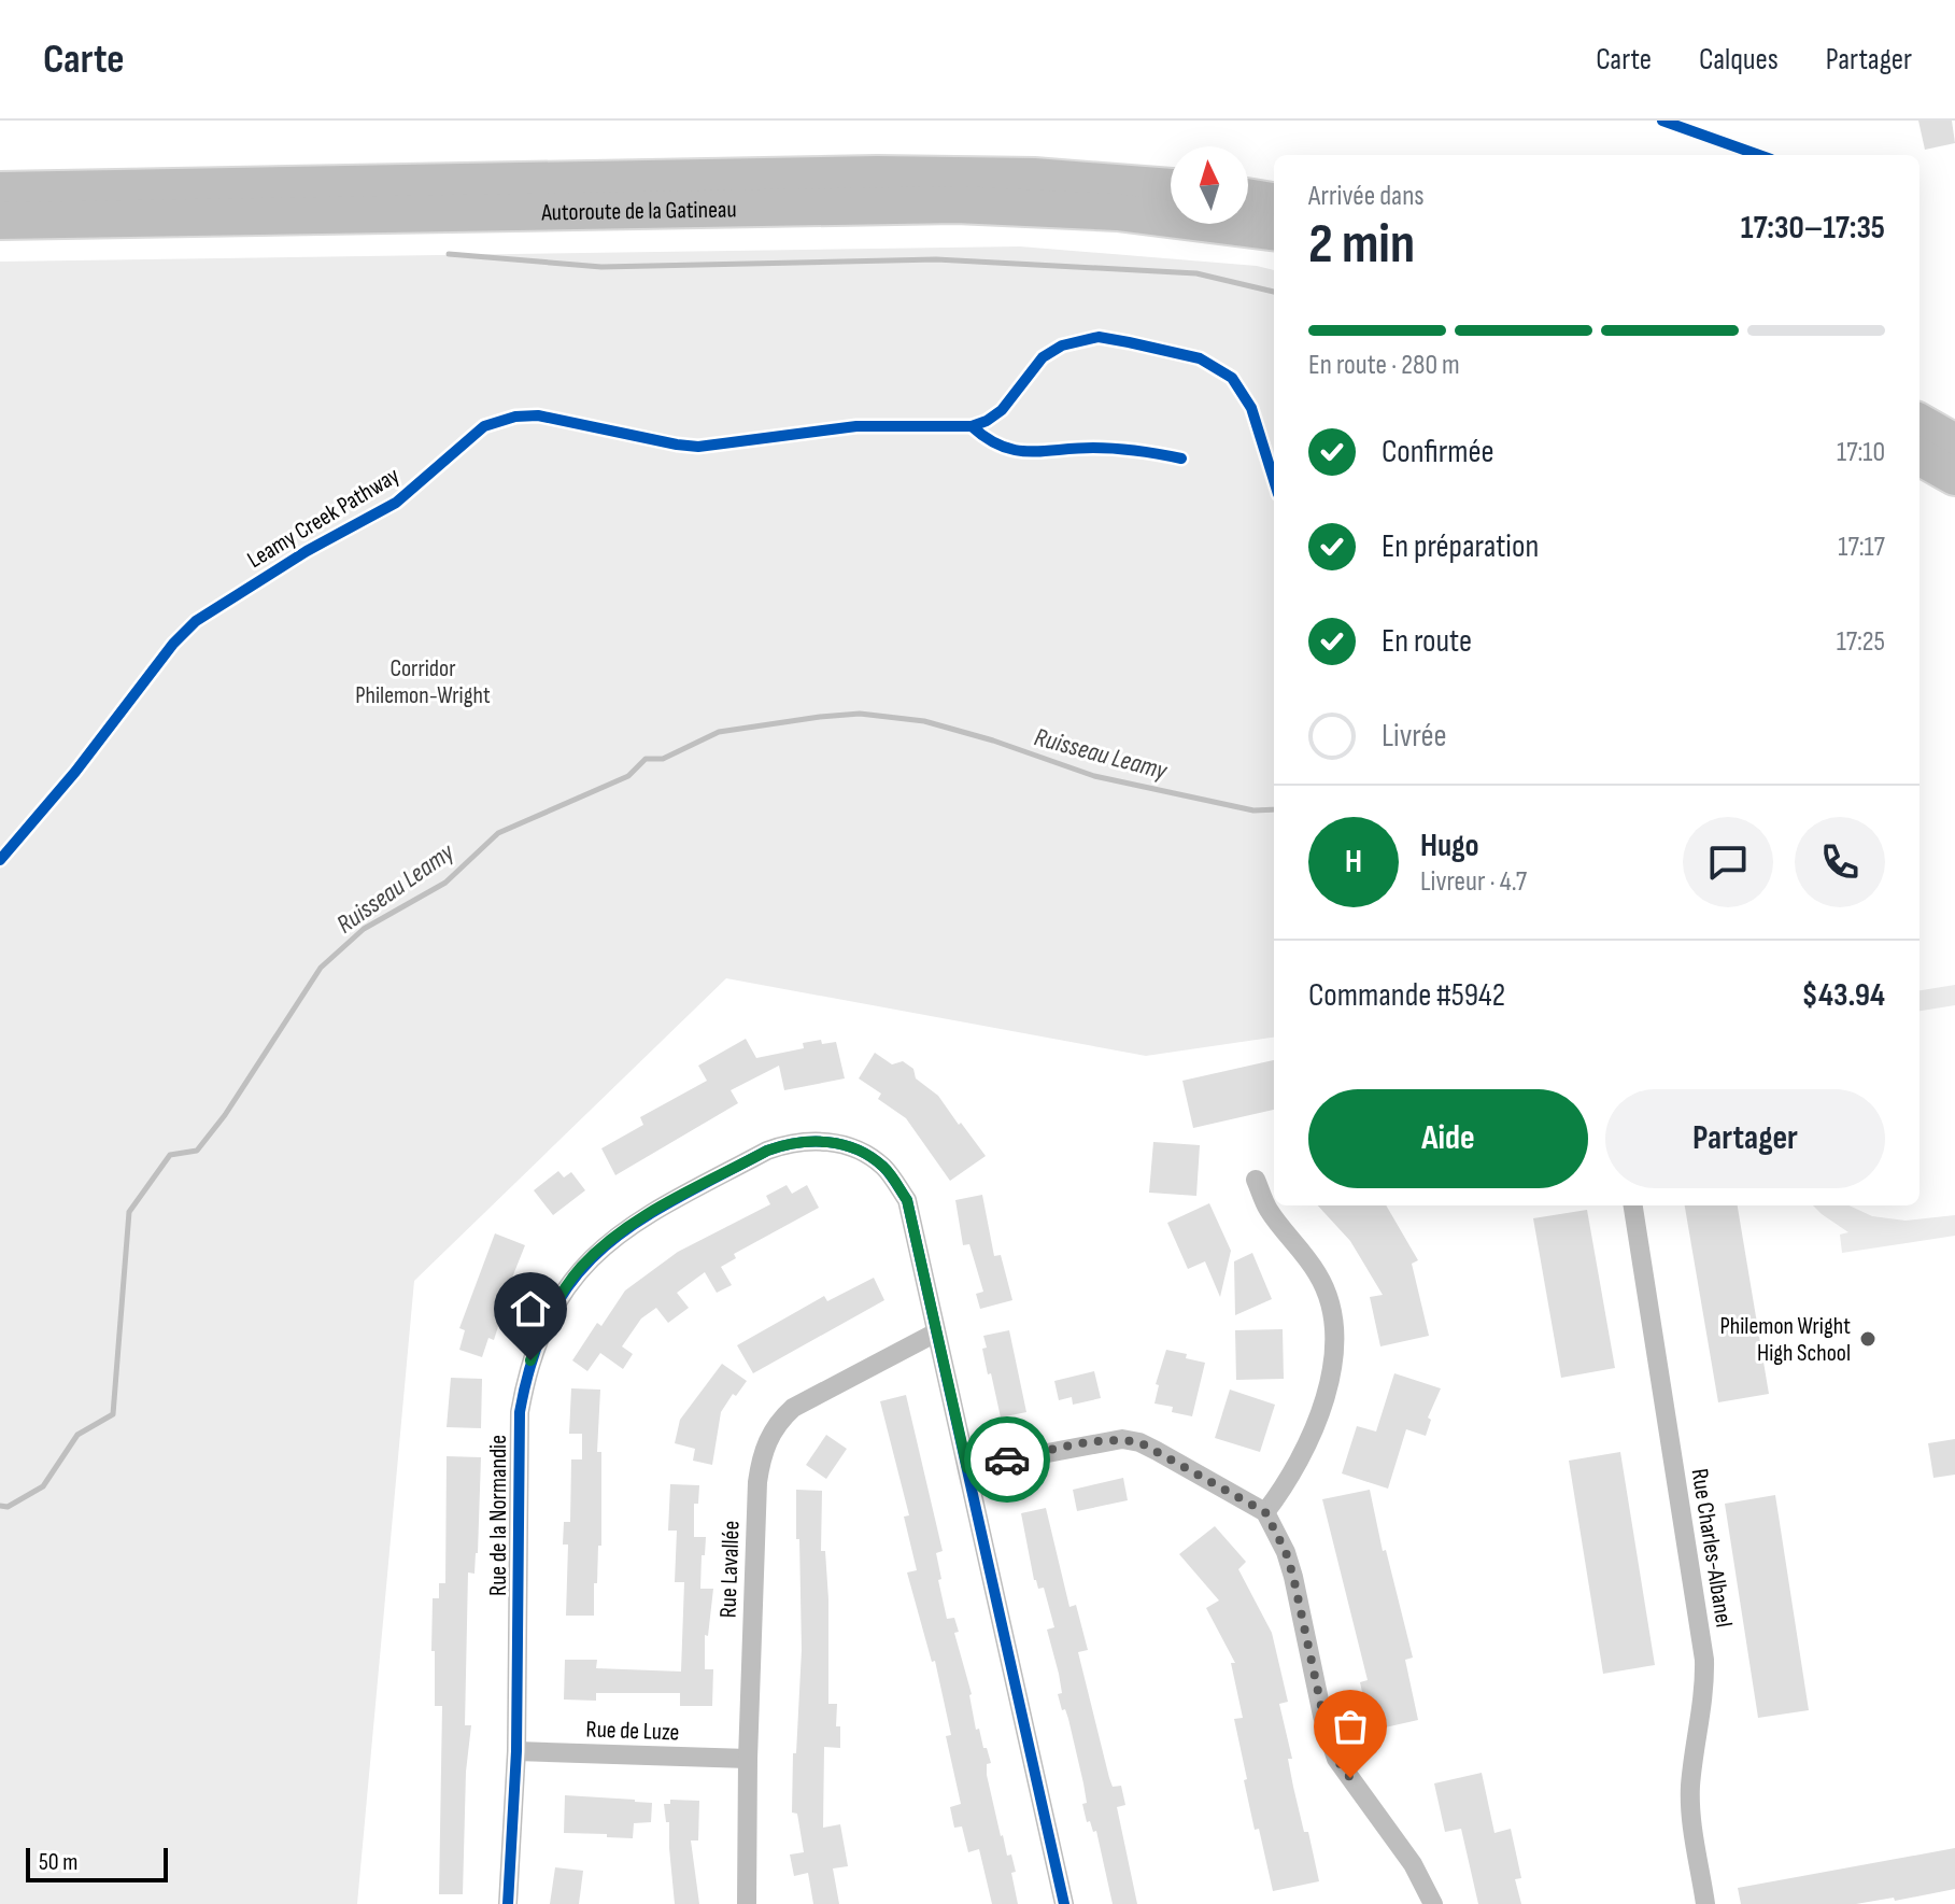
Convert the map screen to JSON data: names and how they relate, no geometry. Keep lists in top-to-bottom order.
{
  "streets": {
    "highway": ["Autoroute de la Gatineau"],
    "street": [
      "Rue de la Normandie",
      "Rue Charles-Albanel",
      "Rue Lavallée",
      "Rue de Luze"
    ],
    "cycle path": ["Leamy Creek Pathway"]
  },
  "crossings": [
    ["Rue de la Normandie", "Rue Lavallée"],
    ["Rue de la Normandie", "Rue de Luze"],
    ["Rue Lavallée", "Rue de Luze"]
  ],
  "water": ["Ruisseau Leamy"],
  "parks": ["Corridor Philemon-Wright"],
  "places": ["Philemon Wright High School"],
  "scale_bar": "50 m",
  "north": "top",
  "page": {
    "header": "Carte",
    "nav": ["Carte", "Calques", "Partager"],
    "heading": ["2 min", "Arrivée dans", "17:30–17:35"],
    "panel": [
      "Hugo",
      "Livreur · 4.7",
      "Commande #5942",
      "$43.94"
    ],
    "bar": "En route · 280 m",
    "list": [
      ["Confirmée", "17:10"],
      ["En préparation", "17:17"],
      ["En route", "17:25"],
      "Livrée"
    ],
    "round": "H",
    "buttons": ["Aide", "Partager"],
    "scale": "50 m"
  }
}
